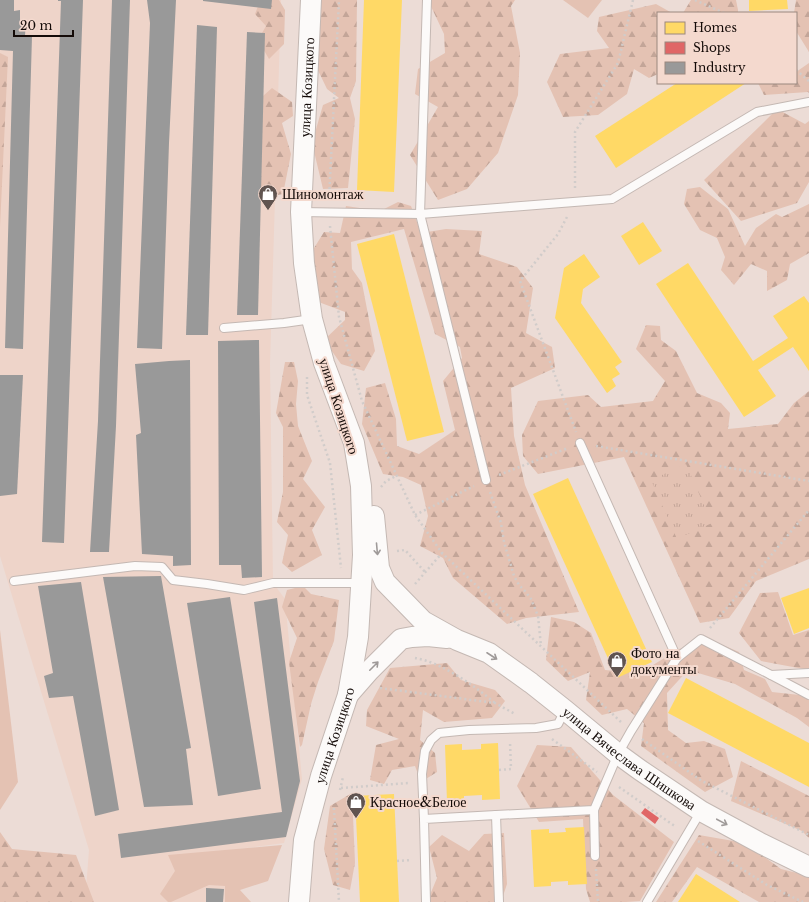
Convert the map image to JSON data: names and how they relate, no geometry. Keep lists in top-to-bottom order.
{
  "streets": {
    "street": ["улица Козицкого", "улица Вячеслава Шишкова"]
  },
  "one_way": ["улица Вячеслава Шишкова"],
  "places": {
    "shop": ["Шиномонтаж", "Фото на документы", "Красное&Белое"]
  },
  "legend": ["Homes", "Shops", "Industry"],
  "scale_bar": "20 m"
}
